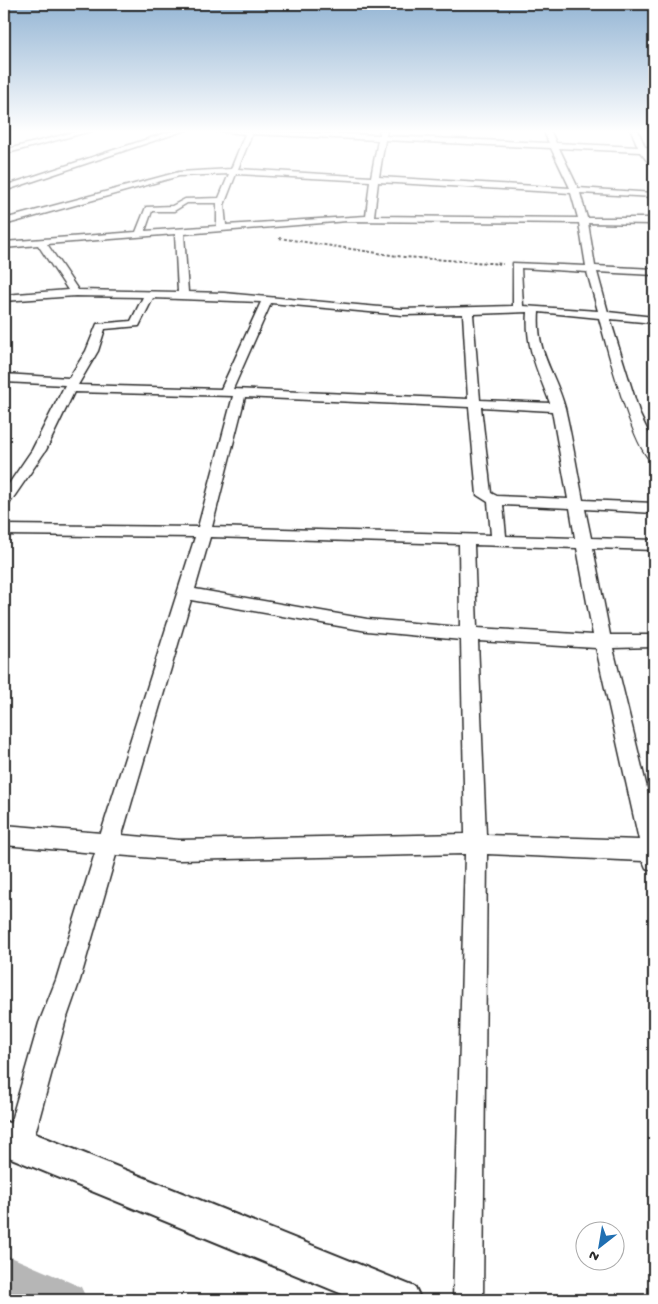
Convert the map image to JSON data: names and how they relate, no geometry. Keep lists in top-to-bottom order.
{
  "north": "bottom left"
}
